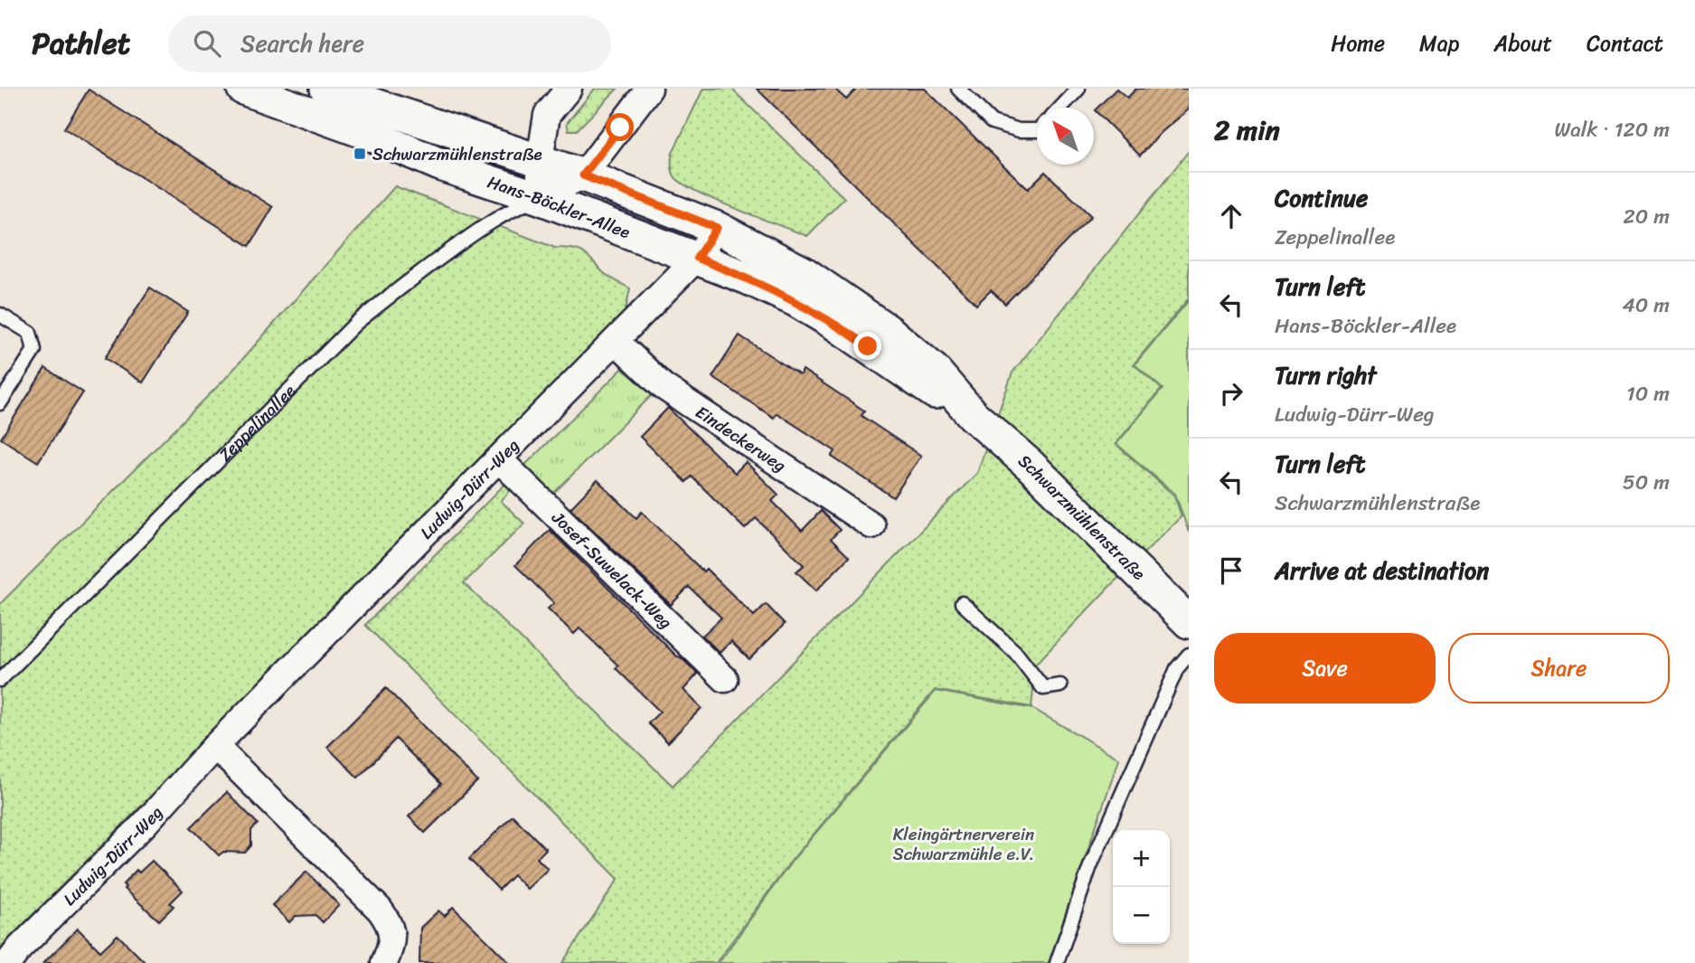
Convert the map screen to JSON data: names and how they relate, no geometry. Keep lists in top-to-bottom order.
{
  "streets": {
    "street": [
      "Hans-Böckler-Allee",
      "Zeppelinallee",
      "Eindeckerweg",
      "Ludwig-Dürr-Weg",
      "Schwarzmühlenstraße",
      "Josef-Suwelack-Weg"
    ]
  },
  "crossings": [
    ["Hans-Böckler-Allee", "Zeppelinallee"],
    ["Hans-Böckler-Allee", "Ludwig-Dürr-Weg"],
    ["Hans-Böckler-Allee", "Schwarzmühlenstraße"],
    ["Eindeckerweg", "Ludwig-Dürr-Weg"],
    ["Ludwig-Dürr-Weg", "Schwarzmühlenstraße"],
    ["Ludwig-Dürr-Weg", "Josef-Suwelack-Weg"]
  ],
  "parks": ["Kleingärtnerverein Schwarzmühle e.V."],
  "places": {
    "transit": ["Schwarzmühlenstraße"]
  },
  "north": "top left",
  "page": {
    "header": "Pathlet",
    "search": "Search here",
    "nav": [
      "Home",
      "Map",
      "About",
      "Contact"
    ],
    "heading": ["2 min", "Walk · 120 m"],
    "list": [
      ["Continue", "Zeppelinallee", "20 m"],
      ["Turn left", "Hans-Böckler-Allee", "40 m"],
      ["Turn right", "Ludwig-Dürr-Weg", "10 m"],
      ["Turn left", "Schwarzmühlenstraße", "50 m"],
      "Arrive at destination"
    ],
    "buttons": ["Save", "Share"],
    "map_buttons": ["+", "−"]
  }
}
